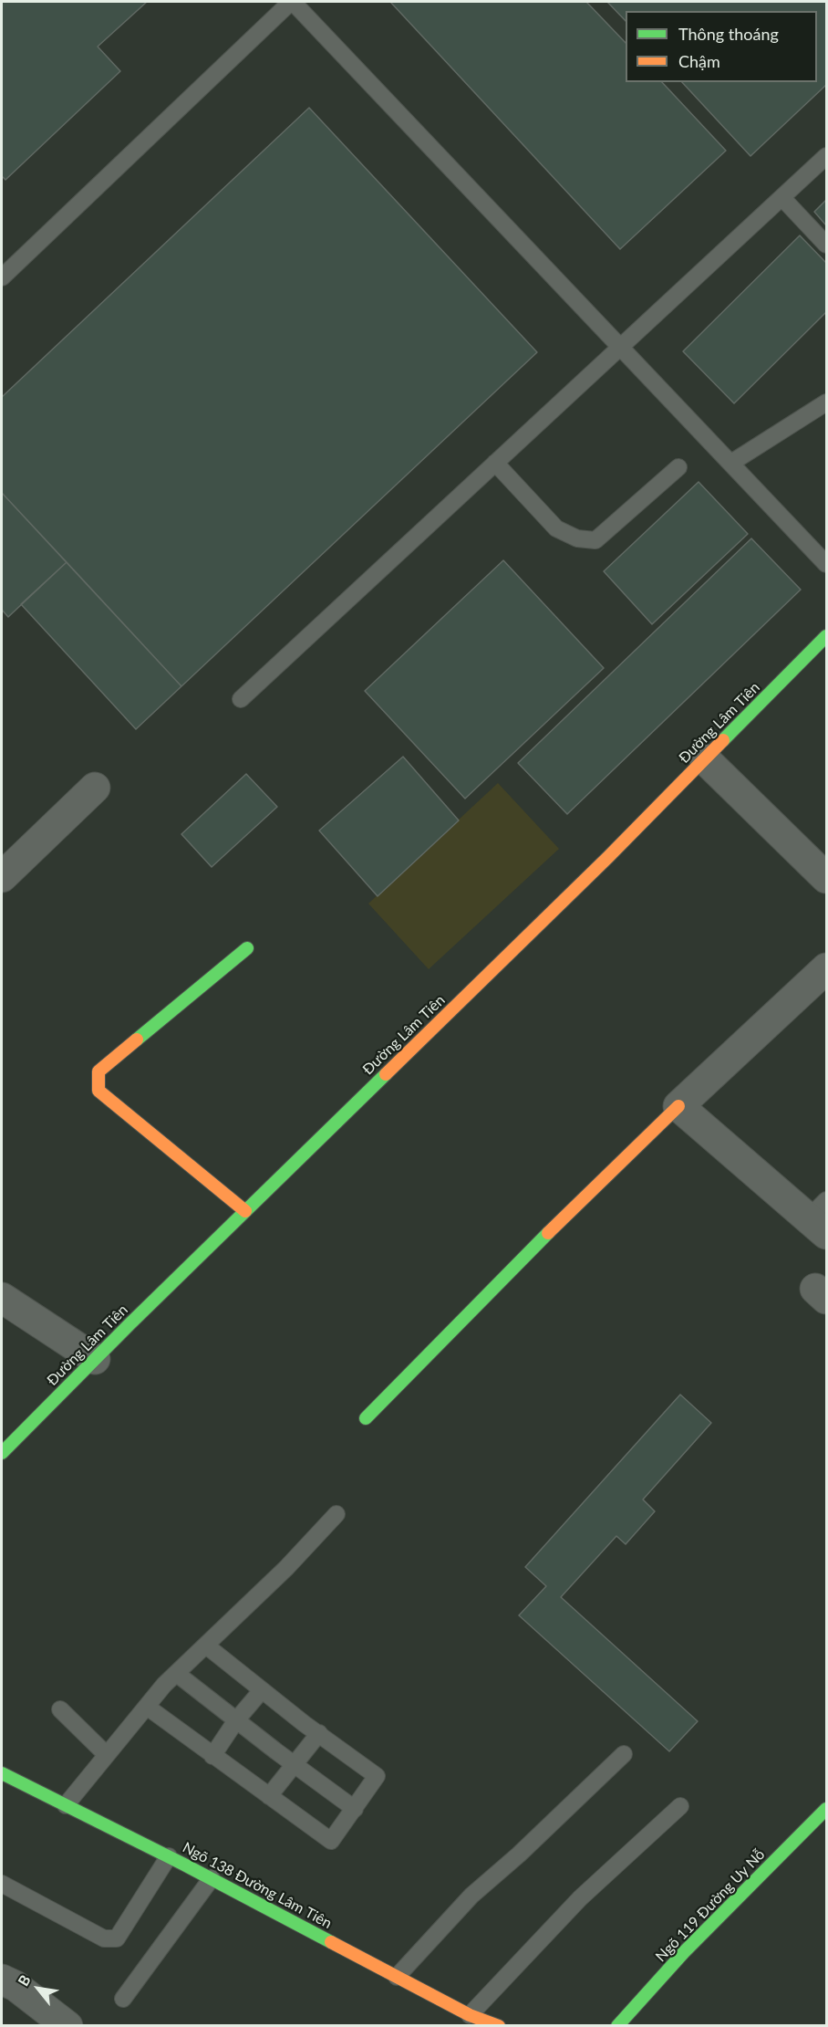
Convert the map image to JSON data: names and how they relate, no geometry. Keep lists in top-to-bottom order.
{
  "streets": {
    "street": ["Đường Lâm Tiên", "Ngõ 138 Đường Lâm Tiên", "Ngõ 119 Đường Uy Nỗ"]
  },
  "legend": ["Thông thoáng", "Chậm"],
  "north": "top left"
}
